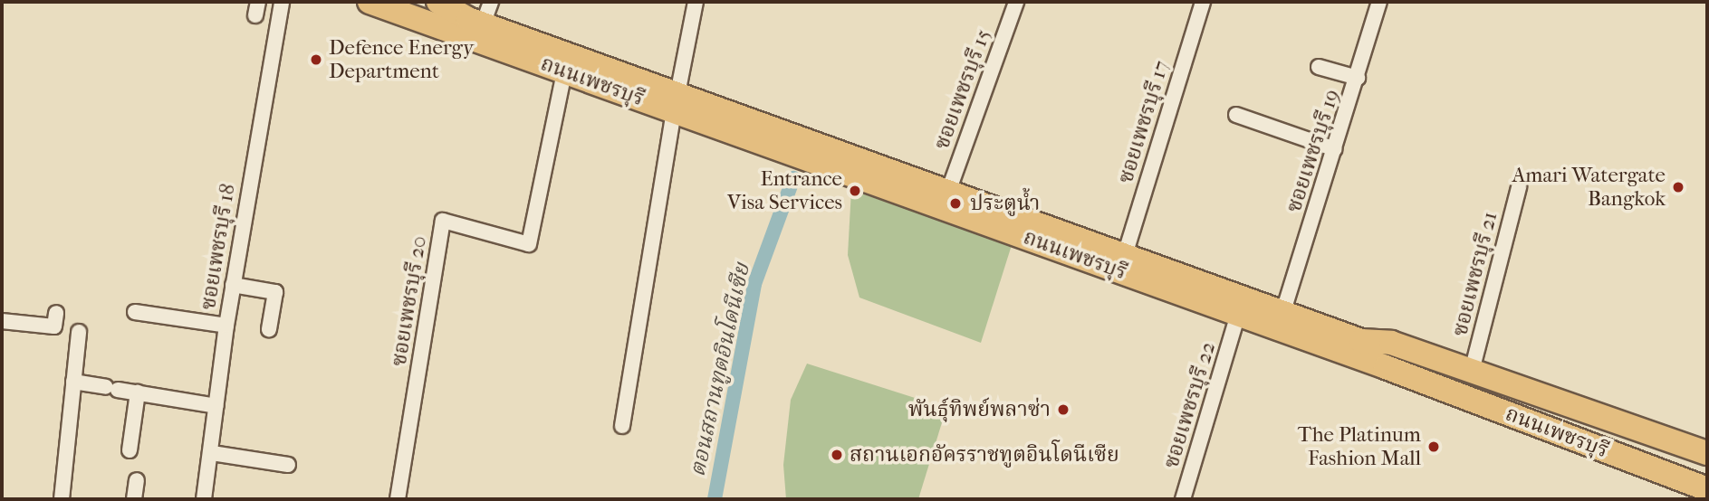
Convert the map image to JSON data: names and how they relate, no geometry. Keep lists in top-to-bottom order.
{
  "streets": {
    "main road": ["ถนนเพชรบุรี"],
    "street": [
      "ซอยเพชรบุรี 15",
      "ซอยเพชรบุรี 17",
      "ซอยเพชรบุรี 19",
      "ซอยเพชรบุรี 18",
      "ซอยเพชรบุรี 21",
      "ซอยเพชรบุรี 20",
      "ซอยเพชรบุรี 22"
    ]
  },
  "crossings": [
    ["ถนนเพชรบุรี", "ซอยเพชรบุรี 15"],
    ["ถนนเพชรบุรี", "ซอยเพชรบุรี 17"],
    ["ถนนเพชรบุรี", "ซอยเพชรบุรี 19"],
    ["ถนนเพชรบุรี", "ซอยเพชรบุรี 21"],
    ["ถนนเพชรบุรี", "ซอยเพชรบุรี 20"],
    ["ถนนเพชรบุรี", "ซอยเพชรบุรี 22"]
  ],
  "water": ["ตอนสถานทูตอินโดนีเซีย"],
  "places": [
    "Defence Energy Department",
    "Amari Watergate Bangkok",
    "Entrance Visa Services",
    "ประตูน้ำ",
    "พันธุ์ทิพย์พลาซ่า",
    "The Platinum Fashion Mall",
    "สถานเอกอัครราชทูตอินโดนีเซีย"
  ]
}
